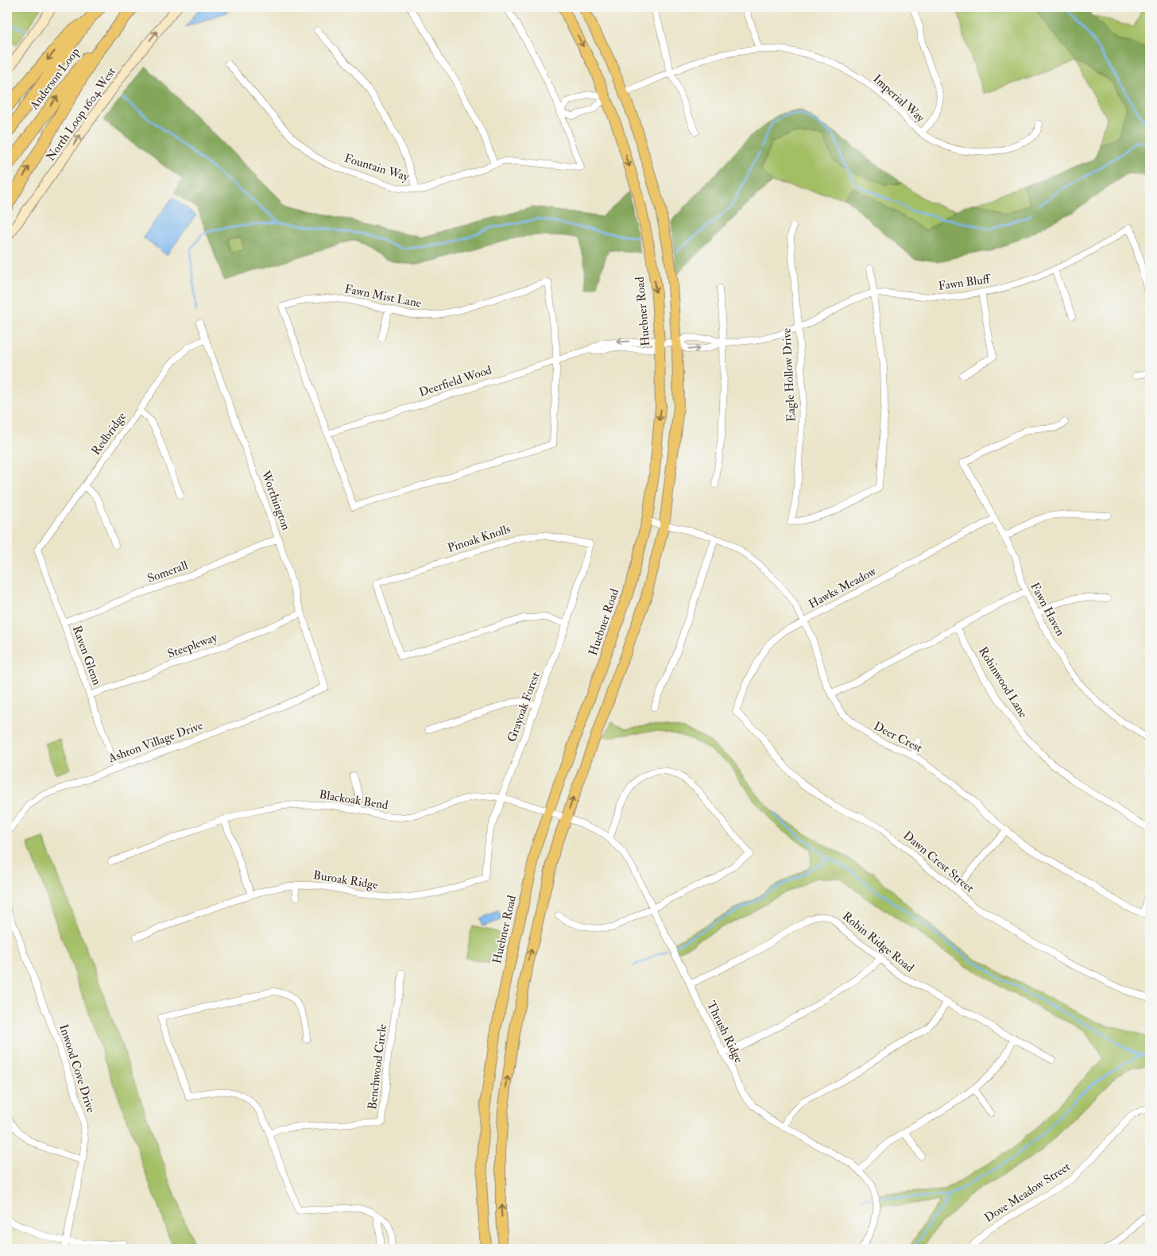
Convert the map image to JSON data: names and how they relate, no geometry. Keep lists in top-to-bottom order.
{
  "streets": {
    "highway": ["Anderson Loop"],
    "main road": ["North Loop 1604 West", "Huebner Road"],
    "street": [
      "Imperial Way",
      "Fountain Way",
      "Fawn Bluff",
      "Fawn Mist Lane",
      "Eagle Hollow Drive",
      "Deerfield Wood",
      "Redbridge",
      "Worthington",
      "Pinoak Knolls",
      "Somerall",
      "Hawks Meadow",
      "Fawn Haven",
      "Steepleway",
      "Raven Glenn",
      "Robinwood Lane",
      "Grayoak Forest",
      "Deer Crest",
      "Ashton Village Drive",
      "Blackoak Bend",
      "Dawn Crest Street",
      "Buroak Ridge",
      "Robin Ridge Road",
      "Thrush Ridge",
      "Benchwood Circle",
      "Inwood Cove Drive",
      "Dove Meadow Street"
    ]
  },
  "crossings": [
    ["Fawn Bluff", "Eagle Hollow Drive"],
    ["Fawn Mist Lane", "Deerfield Wood"],
    ["Huebner Road", "Deerfield Wood"],
    ["Huebner Road", "Deer Crest"],
    ["Huebner Road", "Blackoak Bend"],
    ["Huebner Road", "Thrush Ridge"],
    ["Redbridge", "Worthington"],
    ["Redbridge", "Raven Glenn"],
    ["Worthington", "Somerall"],
    ["Worthington", "Steepleway"],
    ["Worthington", "Ashton Village Drive"],
    ["Pinoak Knolls", "Grayoak Forest"],
    ["Somerall", "Raven Glenn"],
    ["Hawks Meadow", "Fawn Haven"],
    ["Hawks Meadow", "Deer Crest"],
    ["Hawks Meadow", "Dawn Crest Street"],
    ["Steepleway", "Raven Glenn"],
    ["Raven Glenn", "Ashton Village Drive"],
    ["Grayoak Forest", "Blackoak Bend"],
    ["Grayoak Forest", "Buroak Ridge"],
    ["Blackoak Bend", "Thrush Ridge"],
    ["Robin Ridge Road", "Thrush Ridge"]
  ],
  "one_way": ["North Loop 1604 West"]
}
